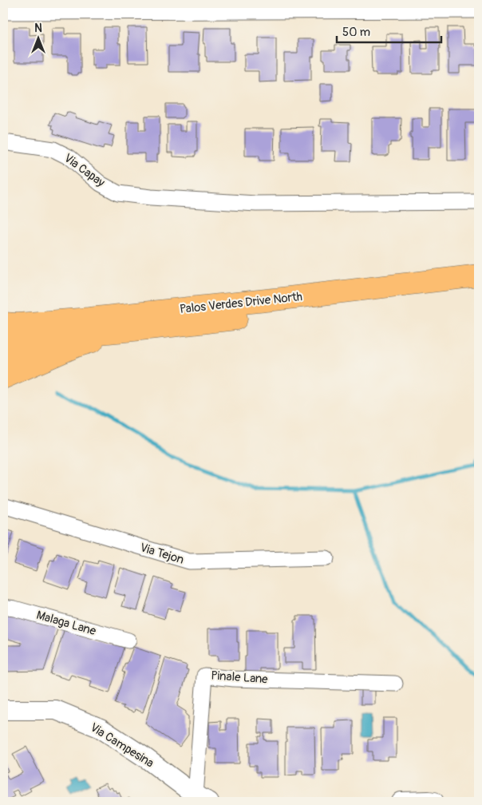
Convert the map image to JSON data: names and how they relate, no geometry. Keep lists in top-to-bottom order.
{
  "streets": {
    "main road": ["Palos Verdes Drive North"],
    "street": [
      "Via Capay",
      "Via Tejon",
      "Malaga Lane",
      "Pinale Lane",
      "Via Campesina"
    ]
  },
  "crossings": [
    ["Pinale Lane", "Via Campesina"]
  ],
  "scale_bar": "50 m",
  "north": "top"
}
